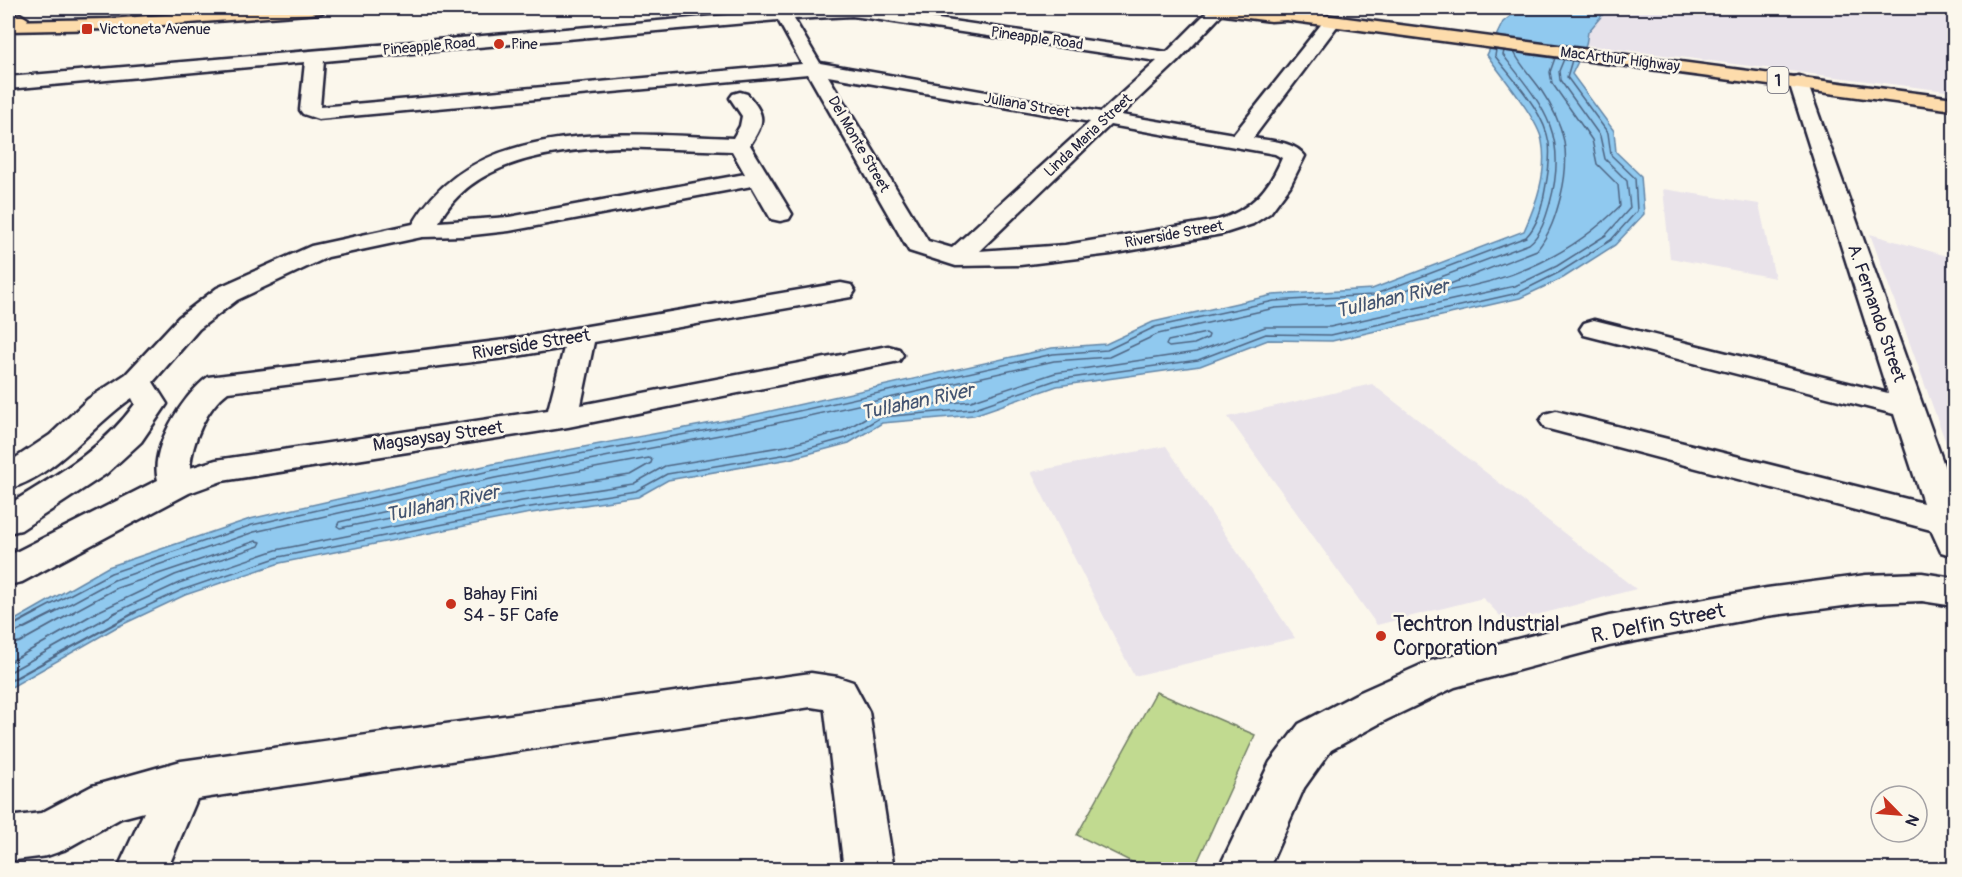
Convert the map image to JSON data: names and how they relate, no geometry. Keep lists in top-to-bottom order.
{
  "streets": {
    "highway": ["MacArthur Highway", "1"],
    "street": [
      "Pineapple Road",
      "Juliana Street",
      "Linda Maria Street",
      "Del Monte Street",
      "Riverside Street",
      "A. Fernando Street",
      "Magsaysay Street",
      "R. Delfin Street"
    ]
  },
  "crossings": [
    ["Pineapple Road", "Juliana Street"],
    ["Pineapple Road", "Linda Maria Street"],
    ["Pineapple Road", "Del Monte Street"],
    ["MacArthur Highway", "Linda Maria Street"],
    ["MacArthur Highway", "A. Fernando Street"],
    ["Juliana Street", "Linda Maria Street"],
    ["Juliana Street", "Del Monte Street"],
    ["Juliana Street", "Riverside Street"],
    ["Linda Maria Street", "Del Monte Street"],
    ["Linda Maria Street", "Riverside Street"],
    ["Del Monte Street", "Riverside Street"],
    ["Riverside Street", "Magsaysay Street"]
  ],
  "water": ["Tullahan River"],
  "places": {
    "transit": ["Victoneta Avenue"],
    "other": ["Pine", "Bahay Fini S4 - 5F Cafe", "Techtron Industrial Corporation"]
  },
  "north": "bottom right"
}
